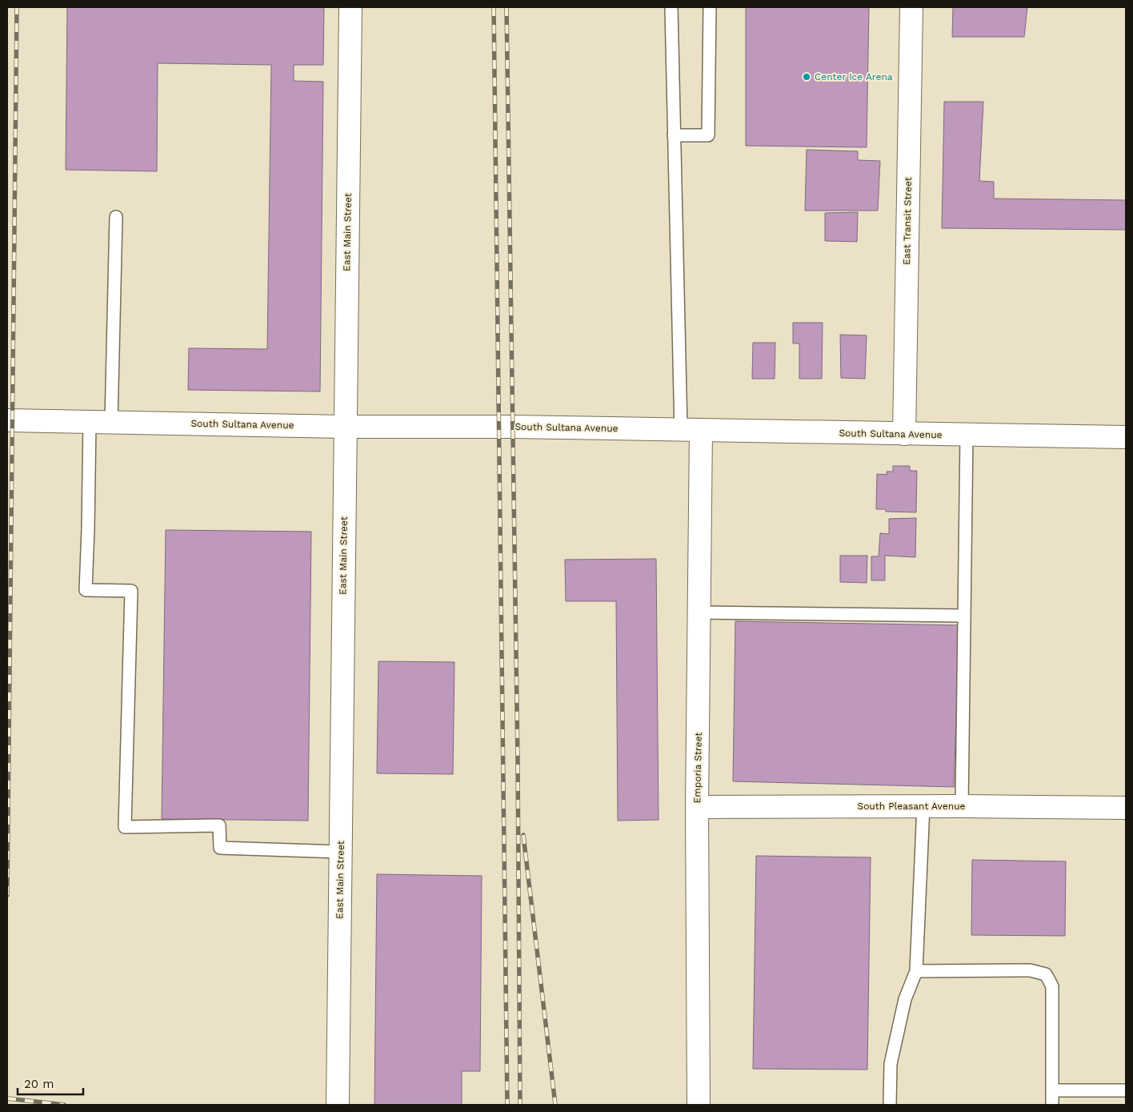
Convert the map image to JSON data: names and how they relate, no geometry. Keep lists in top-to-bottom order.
{
  "streets": {
    "street": [
      "East Transit Street",
      "East Main Street",
      "South Sultana Avenue",
      "Emporia Street",
      "South Pleasant Avenue"
    ]
  },
  "crossings": [
    ["East Transit Street", "South Sultana Avenue"],
    ["East Main Street", "South Sultana Avenue"],
    ["South Sultana Avenue", "Emporia Street"],
    ["Emporia Street", "South Pleasant Avenue"]
  ],
  "places": ["Center Ice Arena"],
  "scale_bar": "20 m"
}
